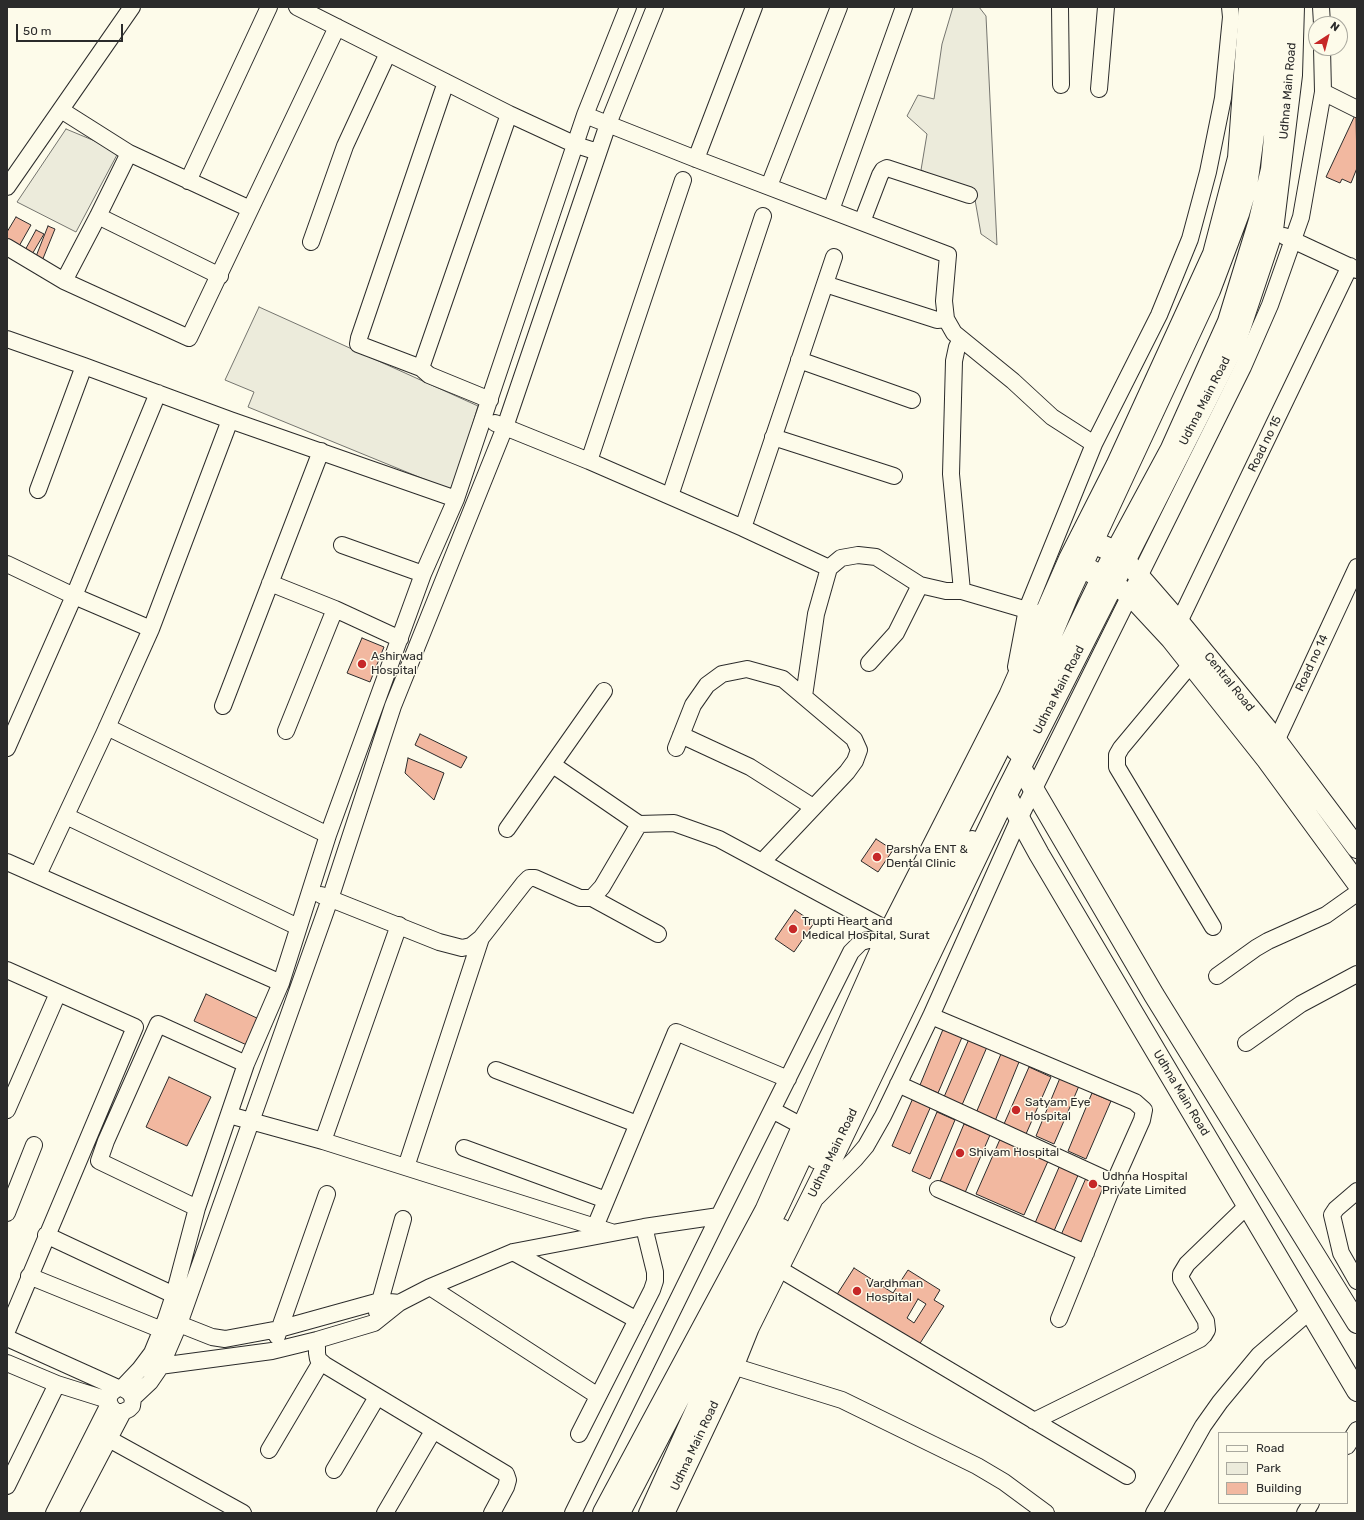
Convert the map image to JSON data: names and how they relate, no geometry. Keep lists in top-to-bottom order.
{
  "streets": {
    "highway": ["Udhna Main Road"],
    "main road": ["Central Road"],
    "street": ["Road no 15", "Road no 14"]
  },
  "crossings": [
    ["Udhna Main Road", "Central Road"],
    ["Road no 15", "Central Road"],
    ["Road no 14", "Central Road"]
  ],
  "places": [
    "Ashirwad Hospital",
    "Parshva ENT & Dental Clinic",
    "Trupti Heart and Medical Hospital, Surat",
    "Satyam Eye Hospital",
    "Shivam Hospital",
    "Udhna Hospital Private Limited",
    "Vardhman Hospital"
  ],
  "legend": ["Road", "Park", "Building"],
  "scale_bar": "50 m",
  "north": "top right"
}
